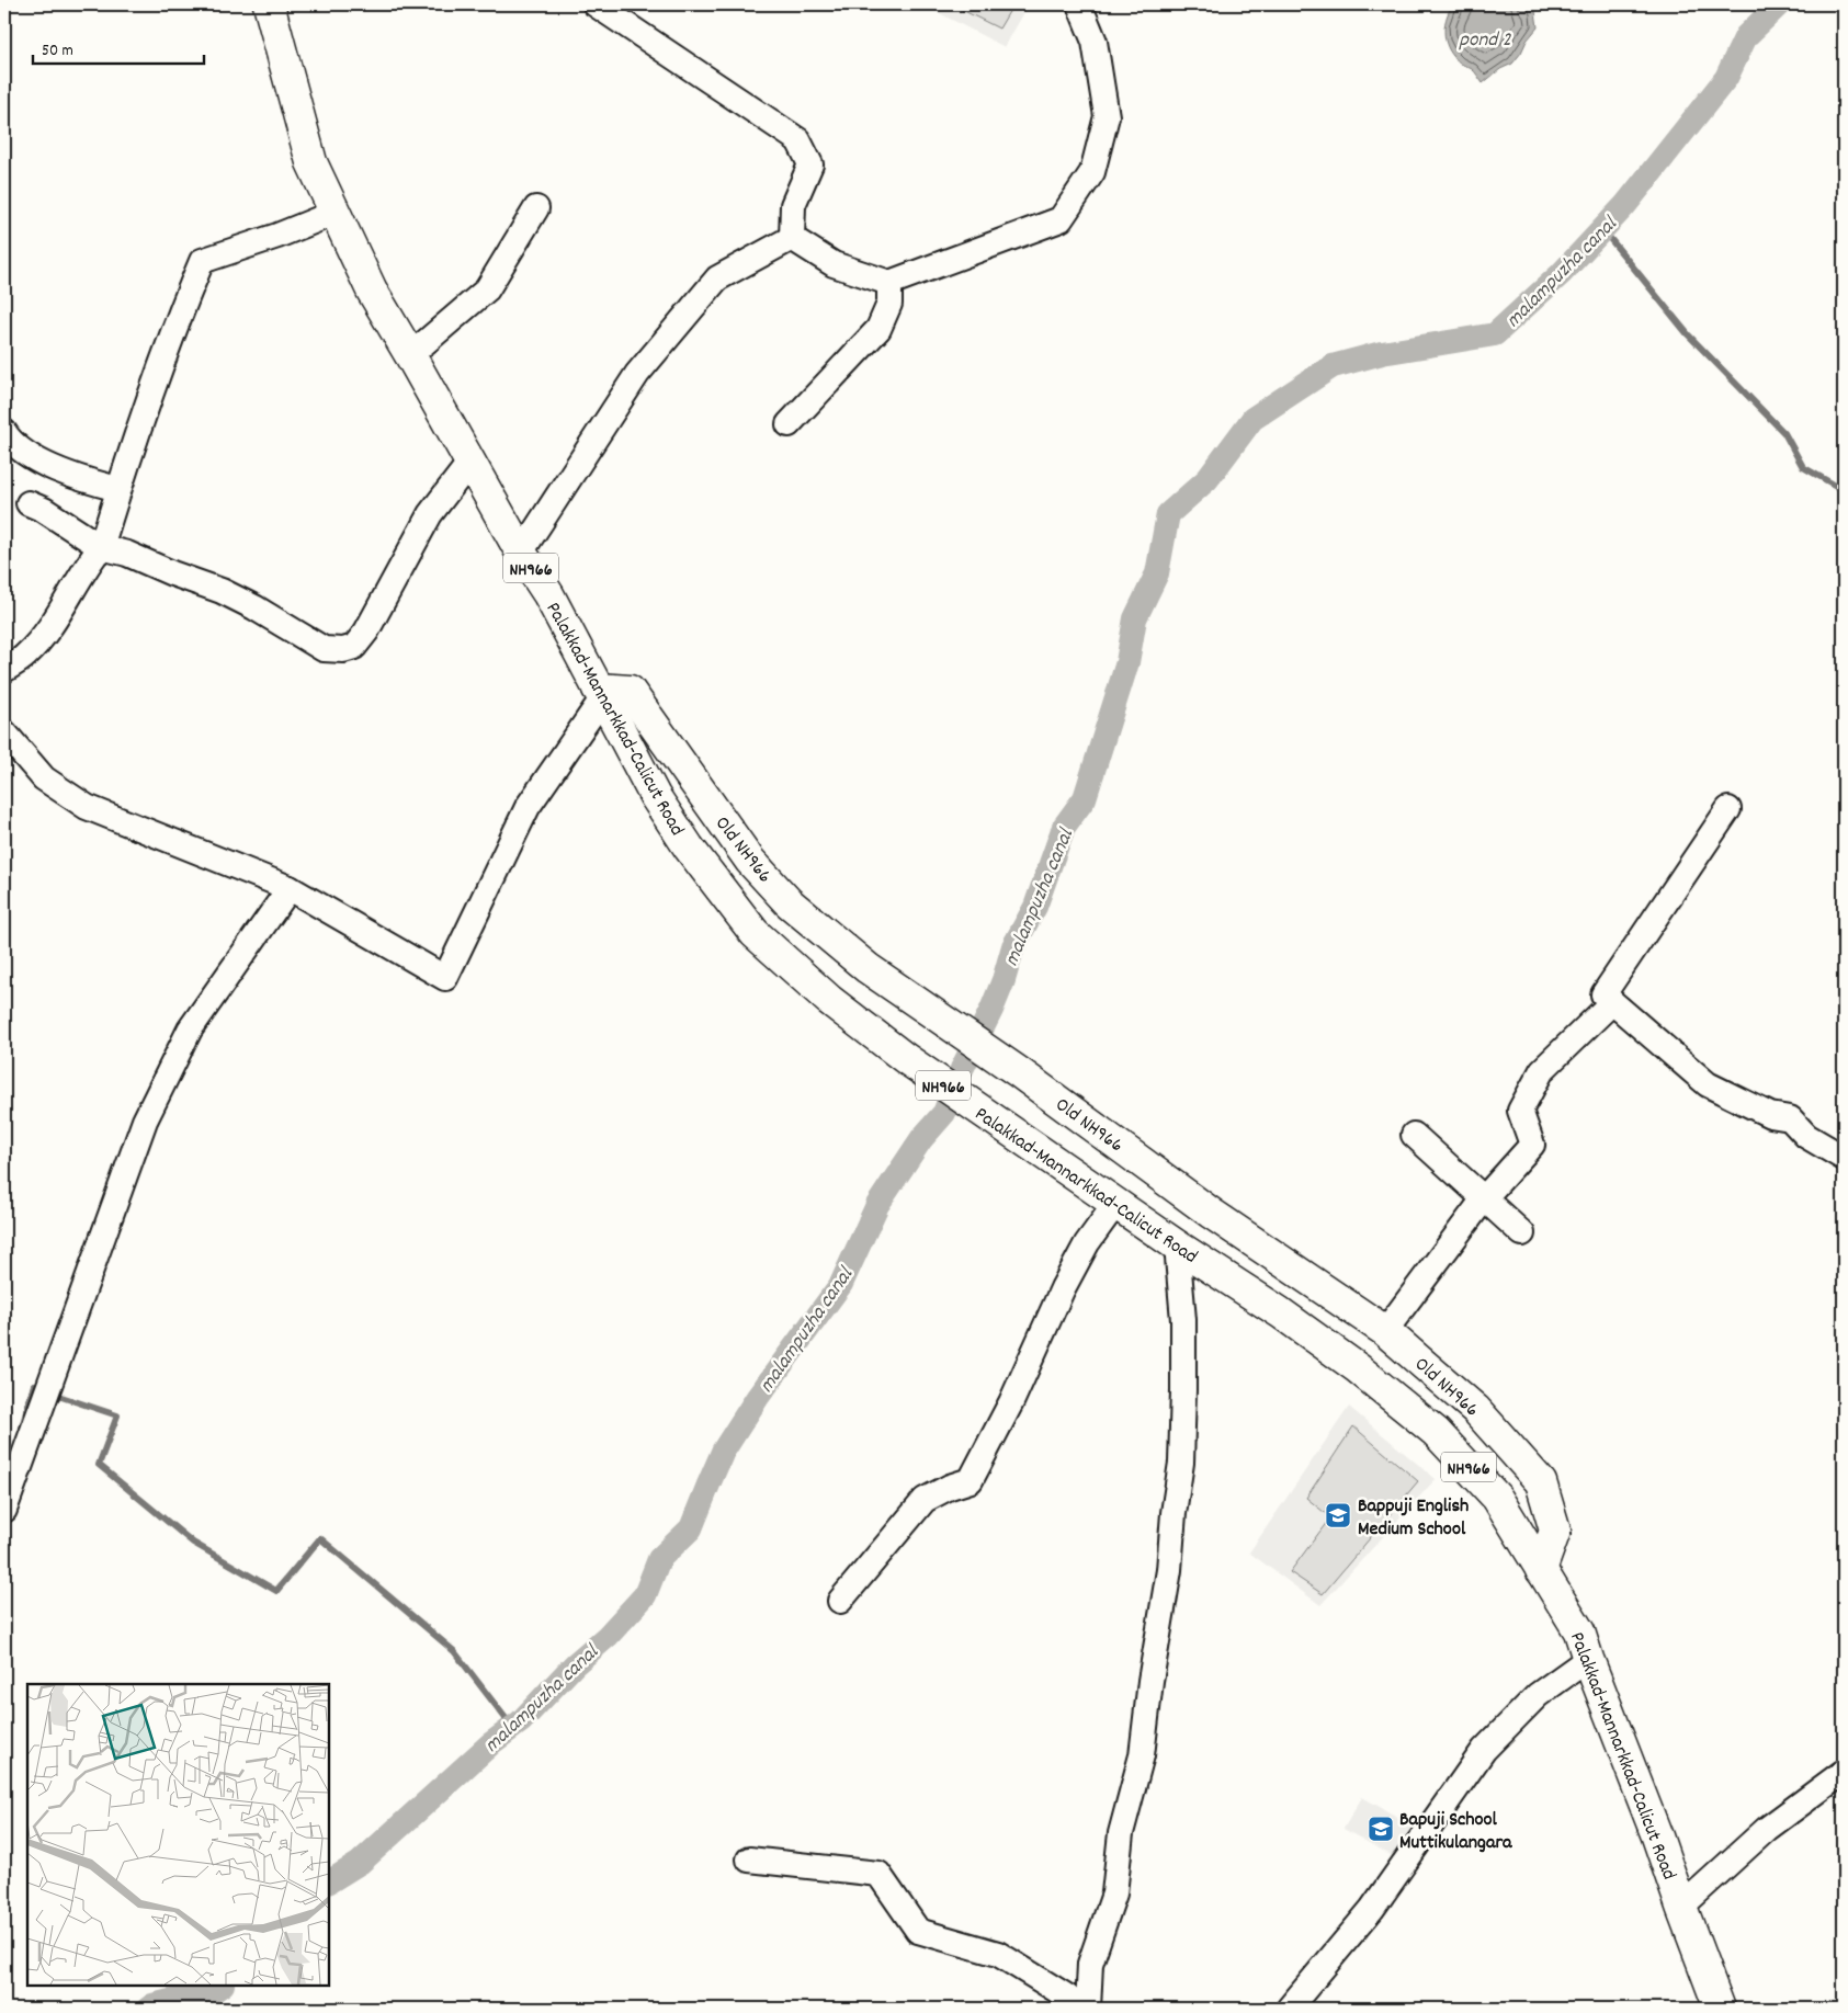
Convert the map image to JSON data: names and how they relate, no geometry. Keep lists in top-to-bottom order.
{
  "streets": {
    "main road": ["NH966", "Palakkad-Mannarkkad-Calicut Road", "Old NH966"]
  },
  "crossings": [
    ["Palakkad-Mannarkkad-Calicut Road", "Old NH966"]
  ],
  "water": ["pond 2", "malampuzha canal"],
  "places": {
    "school or university": ["Bappuji English Medium School", "Bapuji School Muttikulangara"]
  },
  "scale_bar": "50 m"
}
